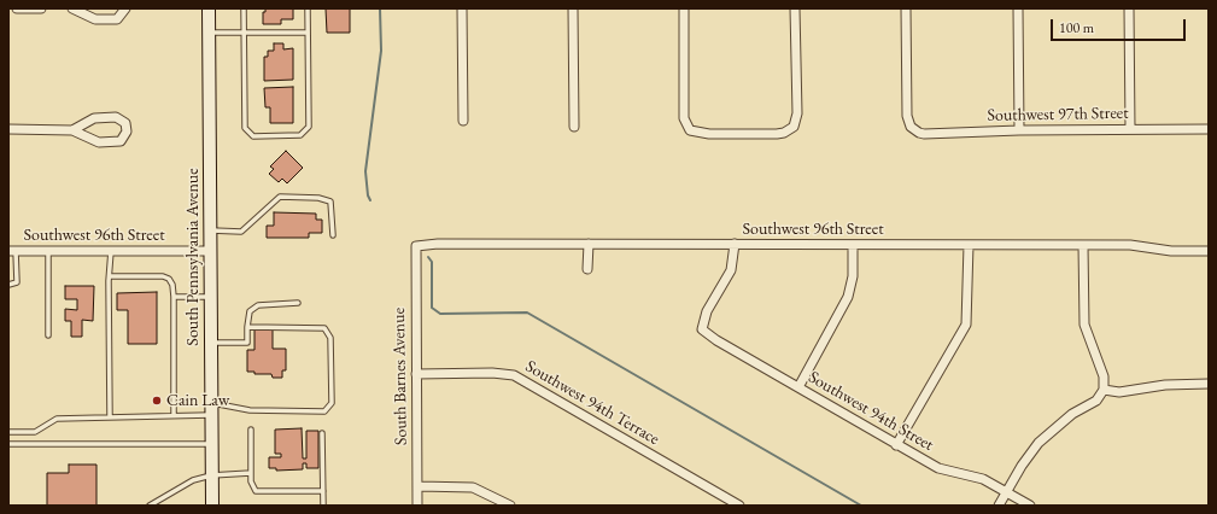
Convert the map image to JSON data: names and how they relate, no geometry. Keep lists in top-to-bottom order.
{
  "streets": {
    "main road": ["South Pennsylvania Avenue"],
    "street": [
      "Southwest 97th Street",
      "Southwest 96th Street",
      "South Barnes Avenue",
      "Southwest 94th Terrace",
      "Southwest 94th Street"
    ]
  },
  "crossings": [
    ["Southwest 96th Street", "South Pennsylvania Avenue"],
    ["Southwest 96th Street", "South Barnes Avenue"],
    ["Southwest 96th Street", "Southwest 94th Street"],
    ["South Barnes Avenue", "Southwest 94th Terrace"]
  ],
  "places": ["Cain Law"],
  "scale_bar": "100 m"
}
